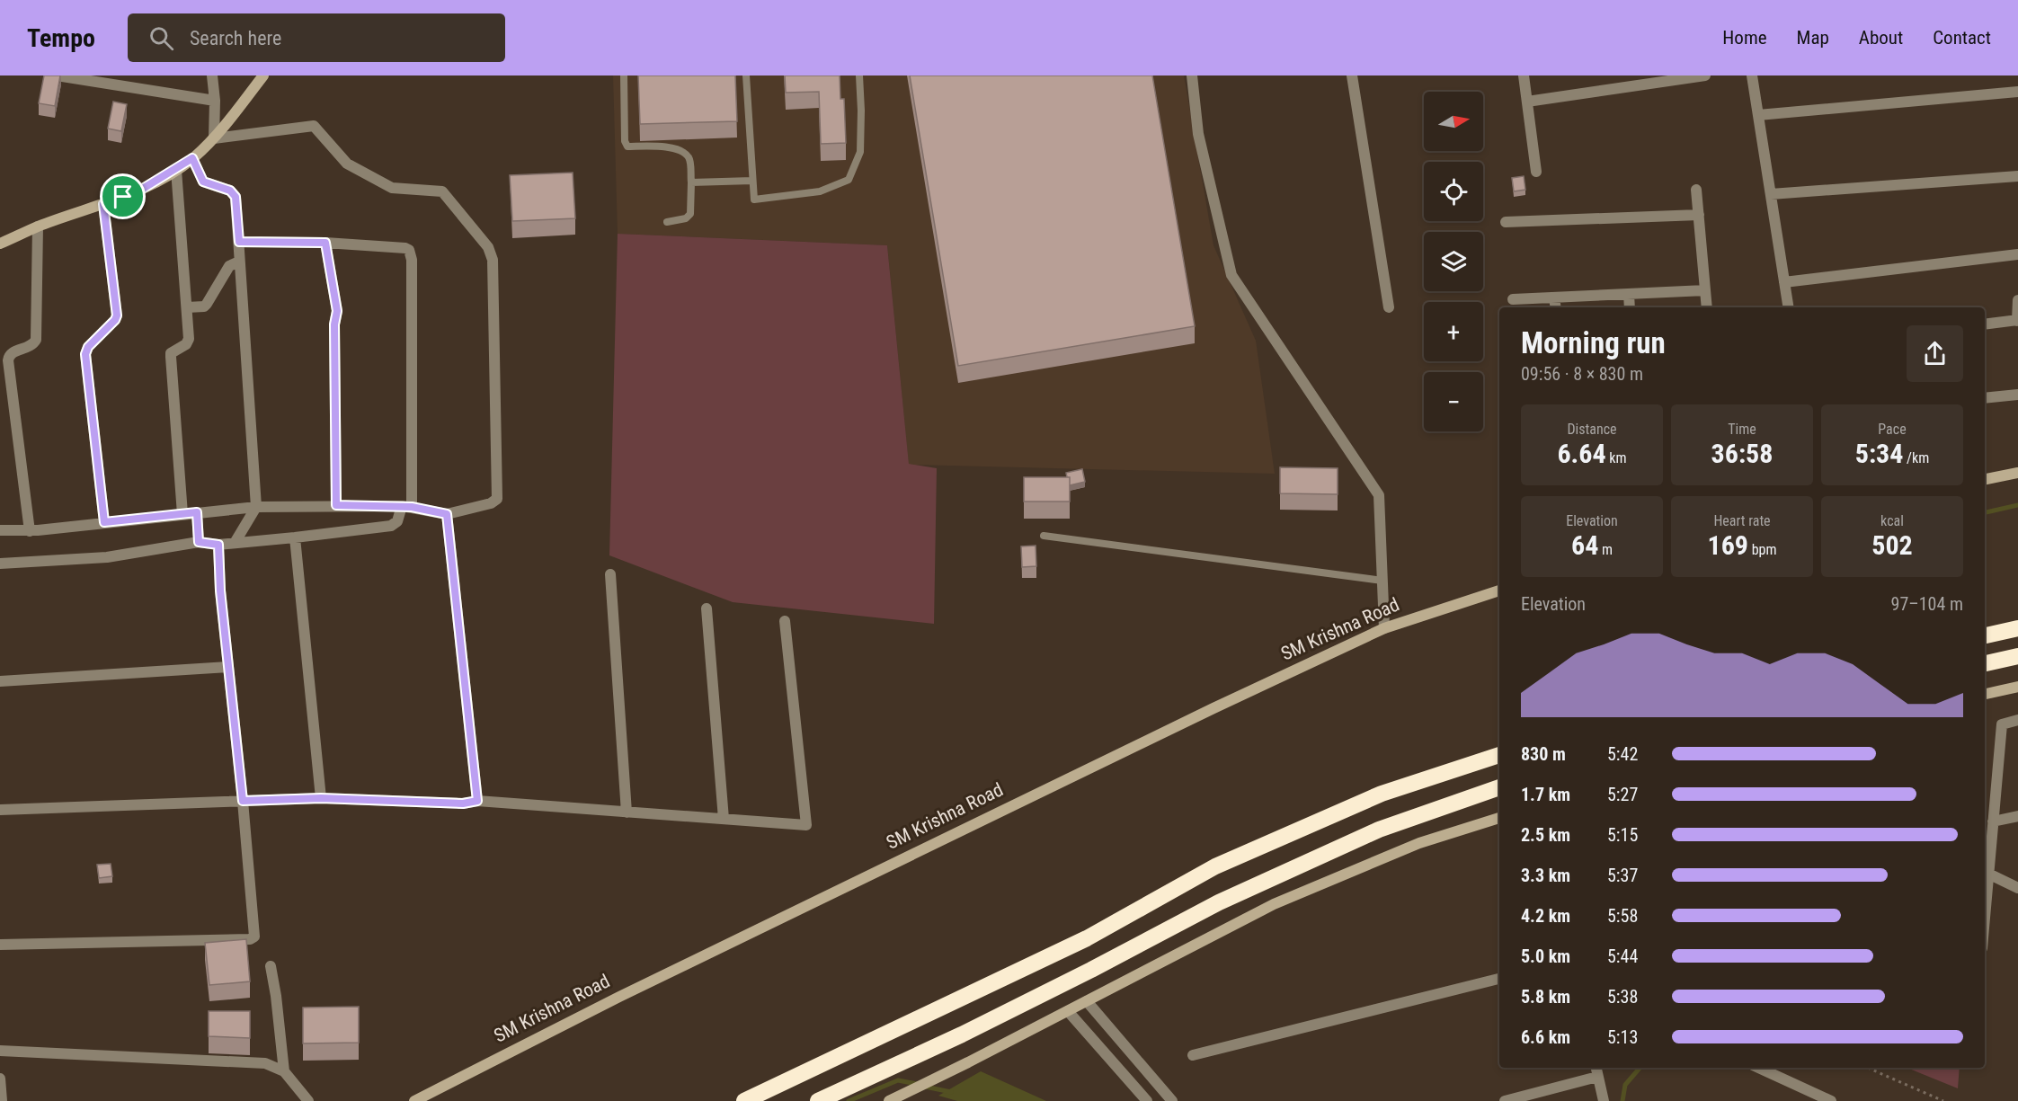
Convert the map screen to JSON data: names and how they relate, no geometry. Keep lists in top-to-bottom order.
{
  "streets": {
    "street": ["SM Krishna Road"]
  },
  "north": "right",
  "page": {
    "header": "Tempo",
    "search": "Search here",
    "nav": [
      "Home",
      "Map",
      "About",
      "Contact"
    ],
    "map_buttons": ["+", "−"],
    "heading": ["Morning run", "09:56 · 8 × 830 m"],
    "stats": [
      ["Distance", "6.64 km"],
      ["Time", "36:58"],
      ["Pace", "5:34 /km"],
      ["Elevation", "64 m"],
      ["Heart rate", "169 bpm"],
      ["kcal", "502"]
    ],
    "chart": ["Elevation", "97–104 m"],
    "list": [
      {
        "name": "830 m",
        "note": "5:42"
      },
      {
        "name": "1.7 km",
        "note": "5:27"
      },
      {
        "name": "2.5 km",
        "note": "5:15"
      },
      {
        "name": "3.3 km",
        "note": "5:37"
      },
      {
        "name": "4.2 km",
        "note": "5:58"
      },
      {
        "name": "5.0 km",
        "note": "5:44"
      },
      {
        "name": "5.8 km",
        "note": "5:38"
      },
      {
        "name": "6.6 km",
        "note": "5:13"
      }
    ]
  }
}
